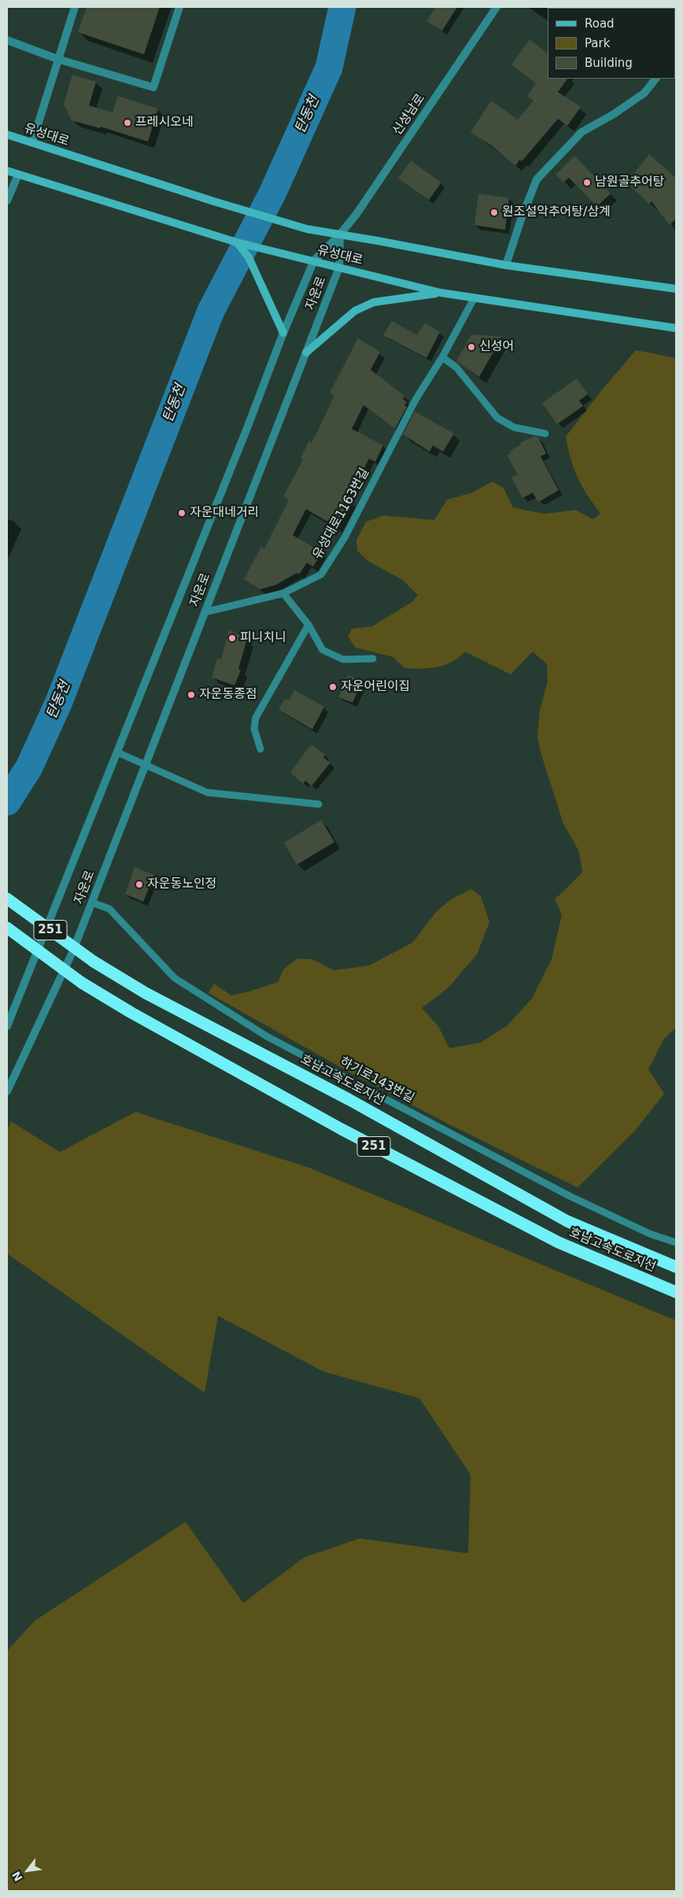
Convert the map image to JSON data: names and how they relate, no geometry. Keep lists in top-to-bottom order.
{
  "streets": {
    "highway": ["251", "호남고속도로지선"],
    "main road": ["유성대로"],
    "street": ["신성남로", "자운로"],
    "lane": ["유성대로1163번길", "하기로143번길"]
  },
  "crossings": [
    ["신성남로", "유성대로"],
    ["신성남로", "자운로"],
    ["유성대로", "자운로"],
    ["유성대로", "유성대로1163번길"],
    ["자운로", "유성대로1163번길"],
    ["자운로", "하기로143번길"]
  ],
  "water": ["탄동천"],
  "places": [
    "프레시오네",
    "남원골추어탕",
    "원조설악추어탕/삼계",
    "신성어",
    "자운대네거리",
    "피니치니",
    "자운어린이집",
    "자운동종점",
    "자운동노인정"
  ],
  "legend": ["Road", "Park", "Building"],
  "north": "bottom left"
}
